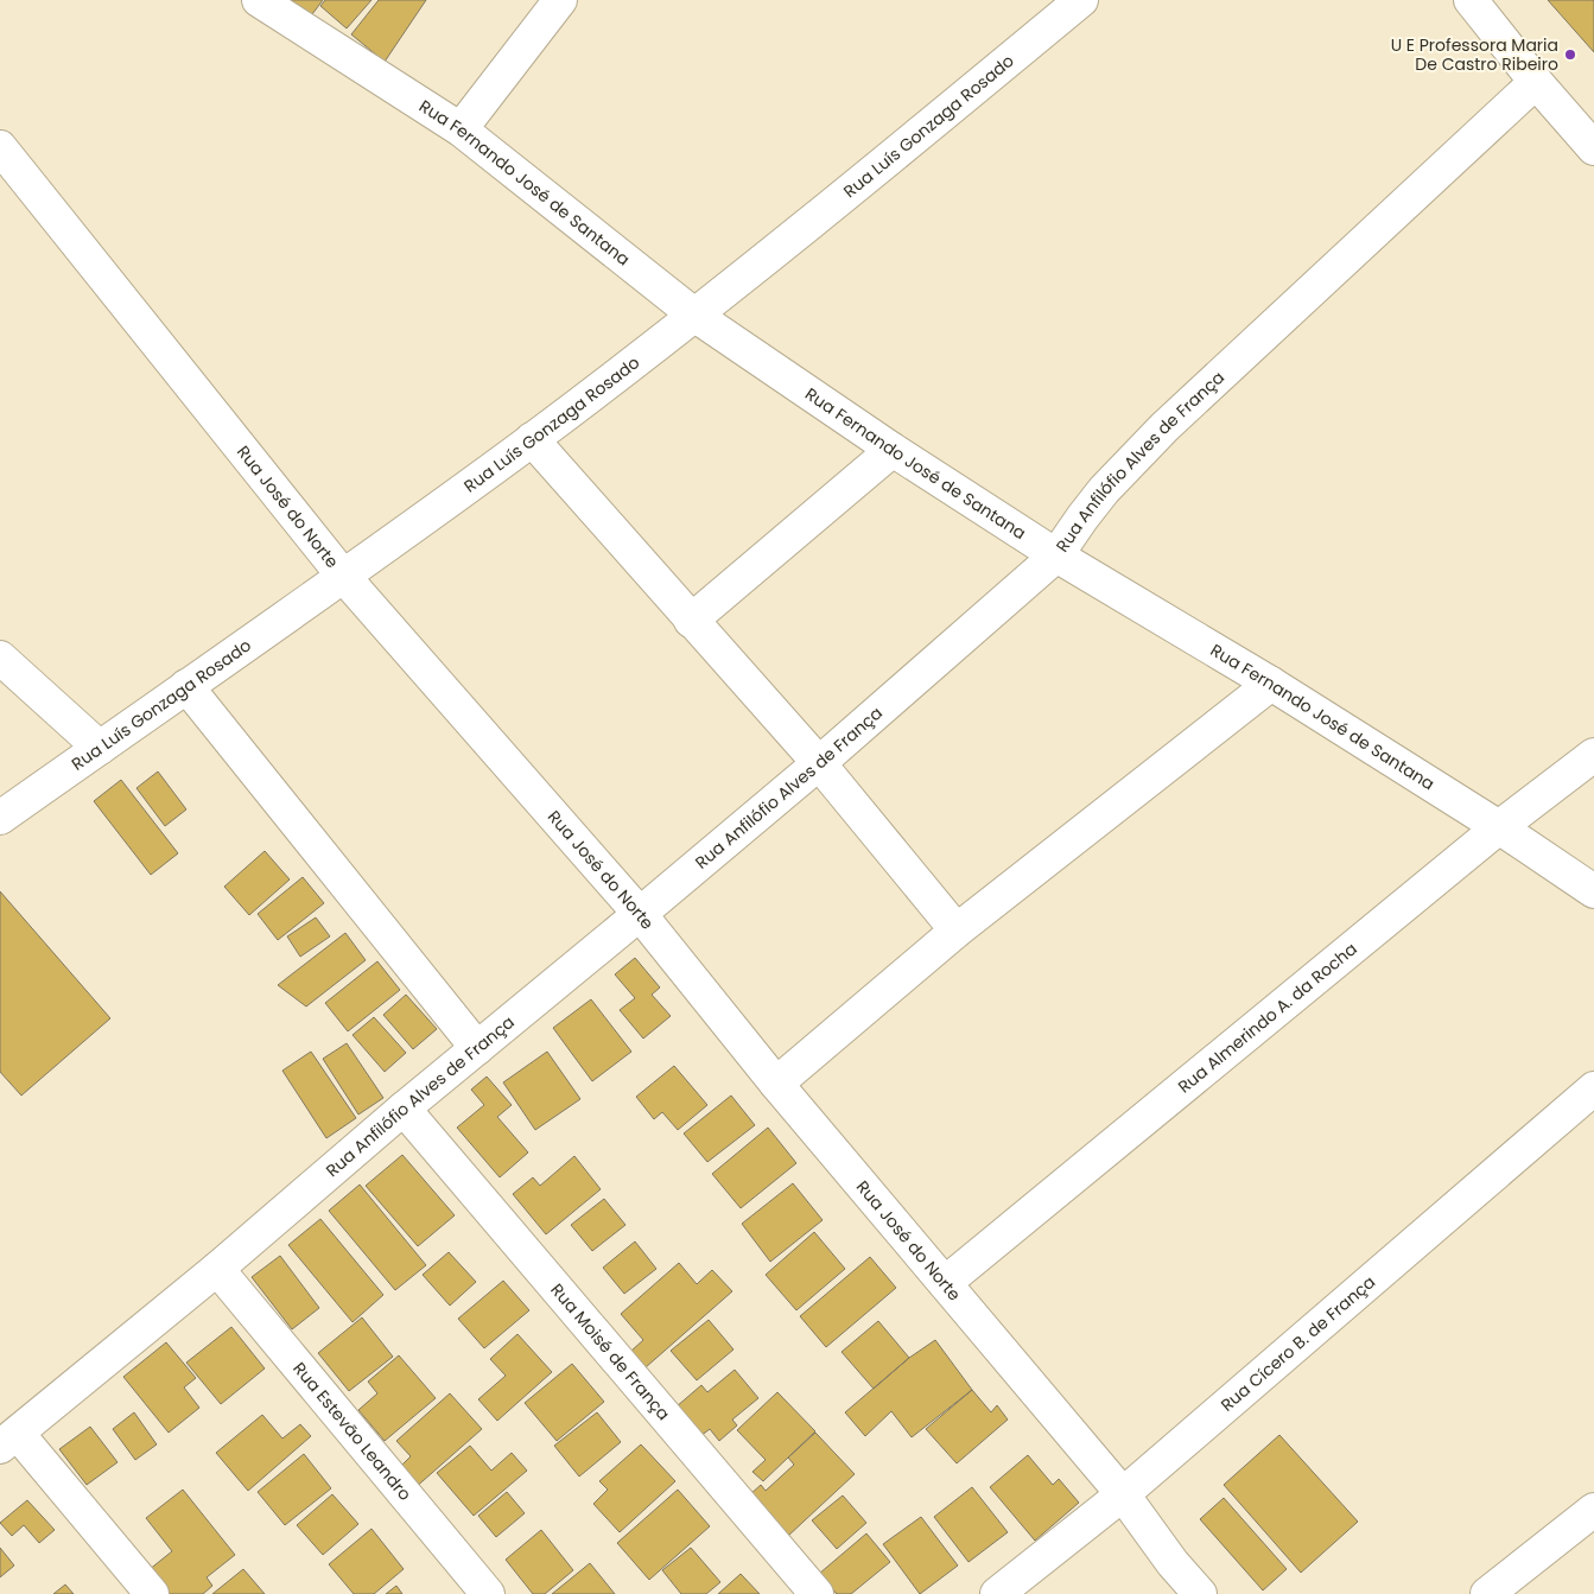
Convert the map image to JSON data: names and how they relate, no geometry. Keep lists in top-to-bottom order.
{
  "streets": {
    "street": [
      "Rua Luís Gonzaga Rosado",
      "Rua Fernando José de Santana",
      "Rua Anfilófio Alves de França",
      "Rua José do Norte",
      "Rua Almerindo A. da Rocha",
      "Rua Cícero B. de França",
      "Rua Moisé de França",
      "Rua Estevão Leandro"
    ]
  },
  "crossings": [
    ["Rua Luís Gonzaga Rosado", "Rua Fernando José de Santana"],
    ["Rua Luís Gonzaga Rosado", "Rua José do Norte"],
    ["Rua Fernando José de Santana", "Rua Anfilófio Alves de França"],
    ["Rua Fernando José de Santana", "Rua Almerindo A. da Rocha"],
    ["Rua Anfilófio Alves de França", "Rua José do Norte"],
    ["Rua Anfilófio Alves de França", "Rua Moisé de França"],
    ["Rua Anfilófio Alves de França", "Rua Estevão Leandro"],
    ["Rua José do Norte", "Rua Almerindo A. da Rocha"],
    ["Rua José do Norte", "Rua Cícero B. de França"]
  ],
  "places": ["U E Professora Maria De Castro Ribeiro"]
}
